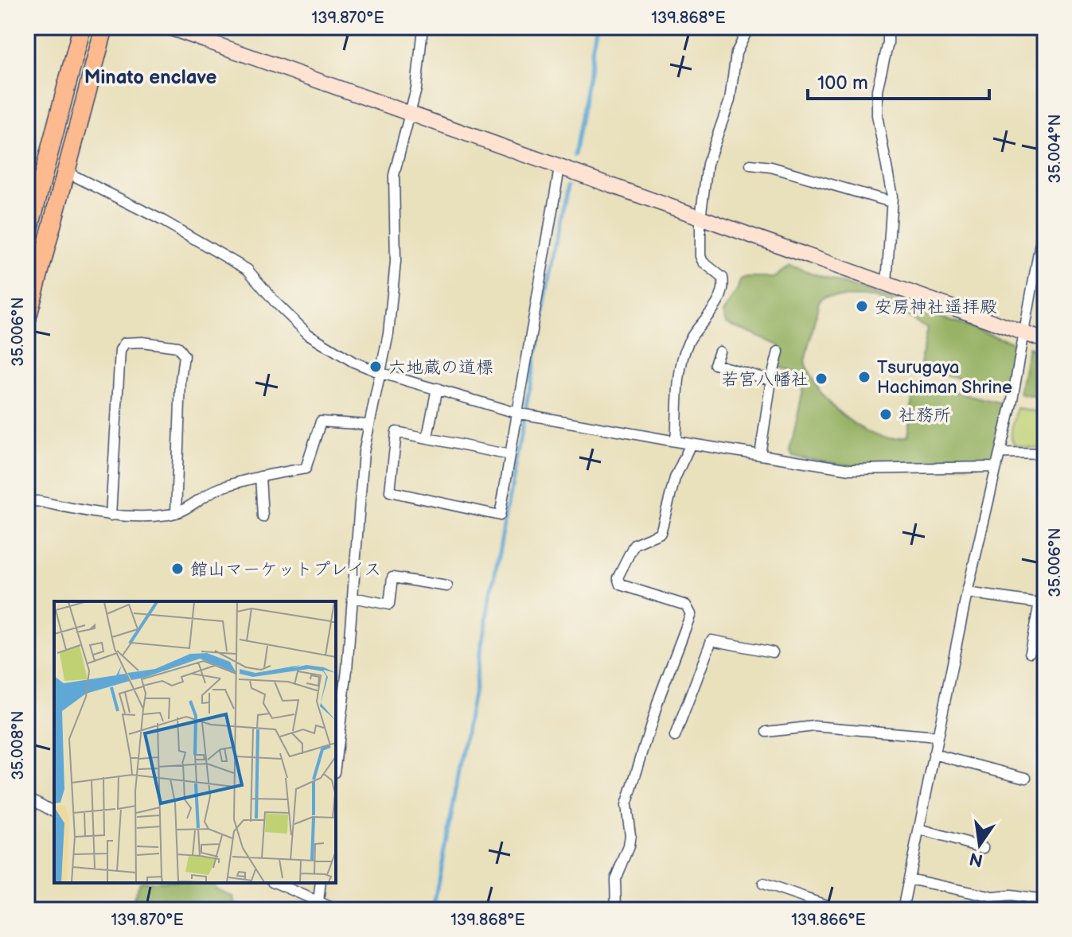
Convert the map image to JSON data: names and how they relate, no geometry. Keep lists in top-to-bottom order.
{
  "districts": ["Minato enclave"],
  "places": [
    "安房神社遥拝殿",
    "六地蔵の道標",
    "Tsurugaya Hachiman Shrine",
    "若宮八幡社",
    "社務所",
    "館山マーケットプレイス"
  ],
  "scale_bar": "100 m",
  "north": "bottom",
  "coordinates": [
    "139.870°E",
    "139.868°E",
    "35.004°N",
    "35.006°N",
    "35.008°N",
    "139.866°E"
  ]
}
